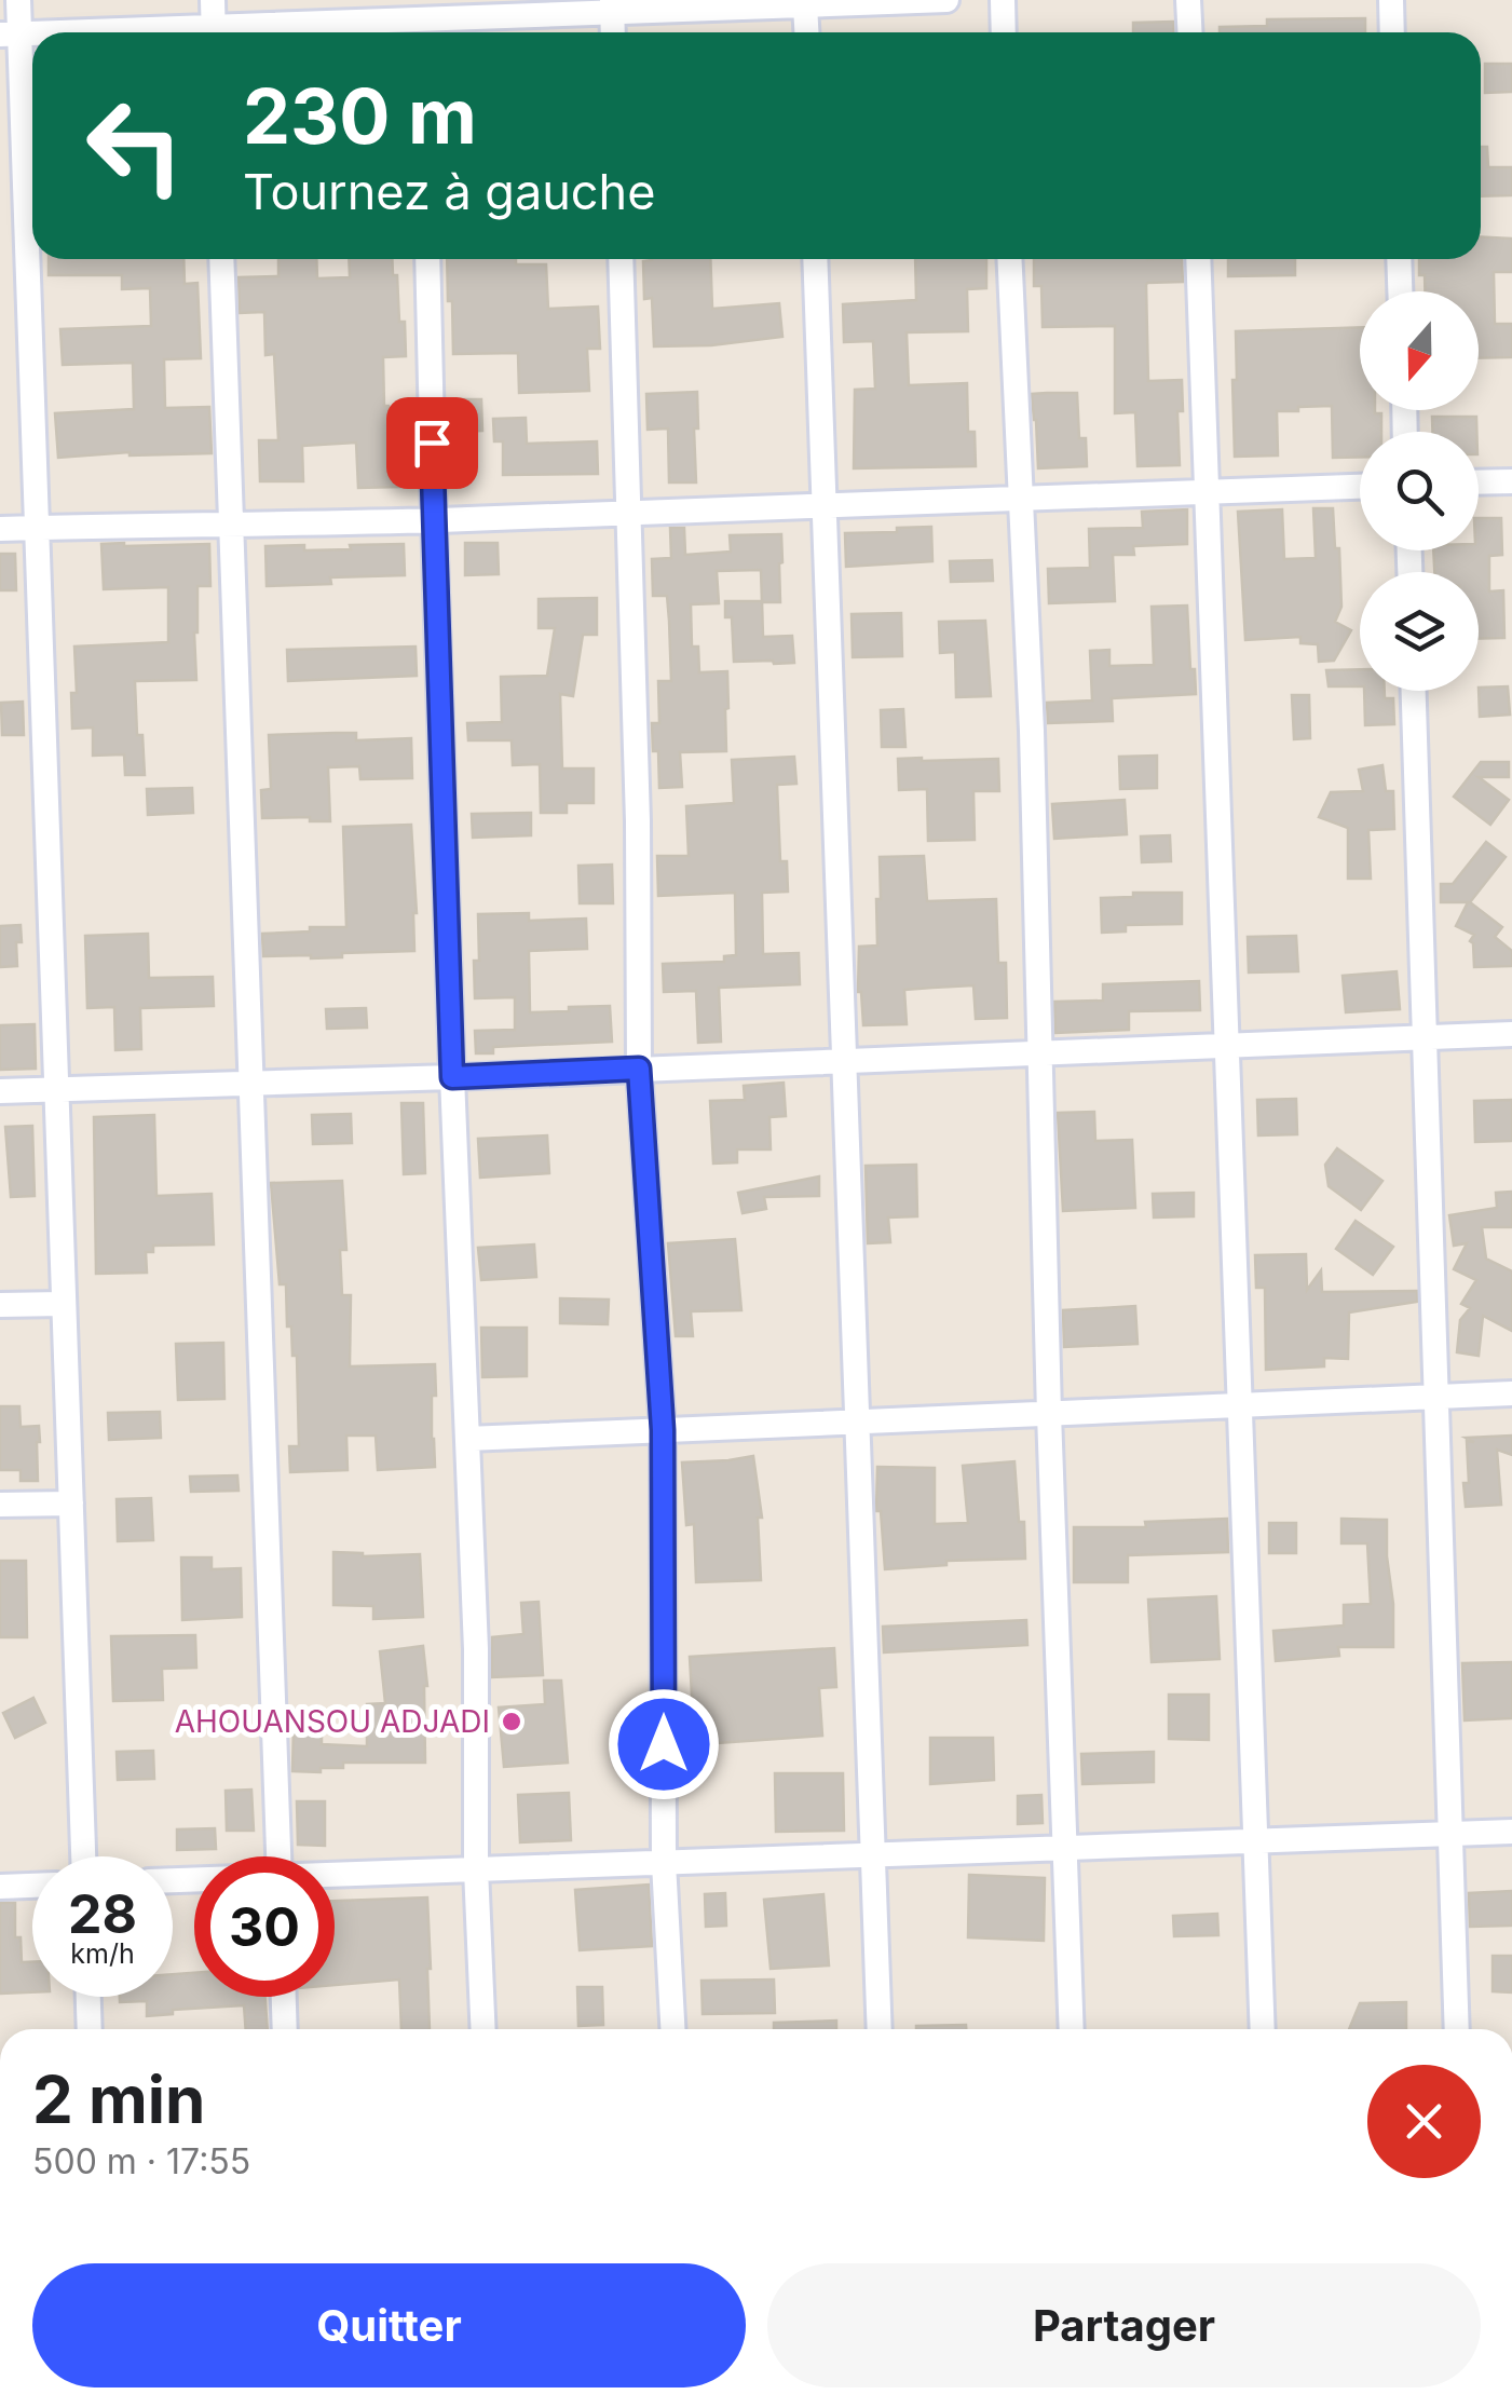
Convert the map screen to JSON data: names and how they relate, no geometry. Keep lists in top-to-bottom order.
{
  "places": ["AHOUANSOU ADJADI"],
  "north": "bottom",
  "page": {
    "turn": ["230 m", "Tournez à gauche"],
    "speed": "28 km/h",
    "limit": "30",
    "heading": ["2 min", "500 m · 17:55"],
    "buttons": ["Quitter", "Partager"]
  }
}
